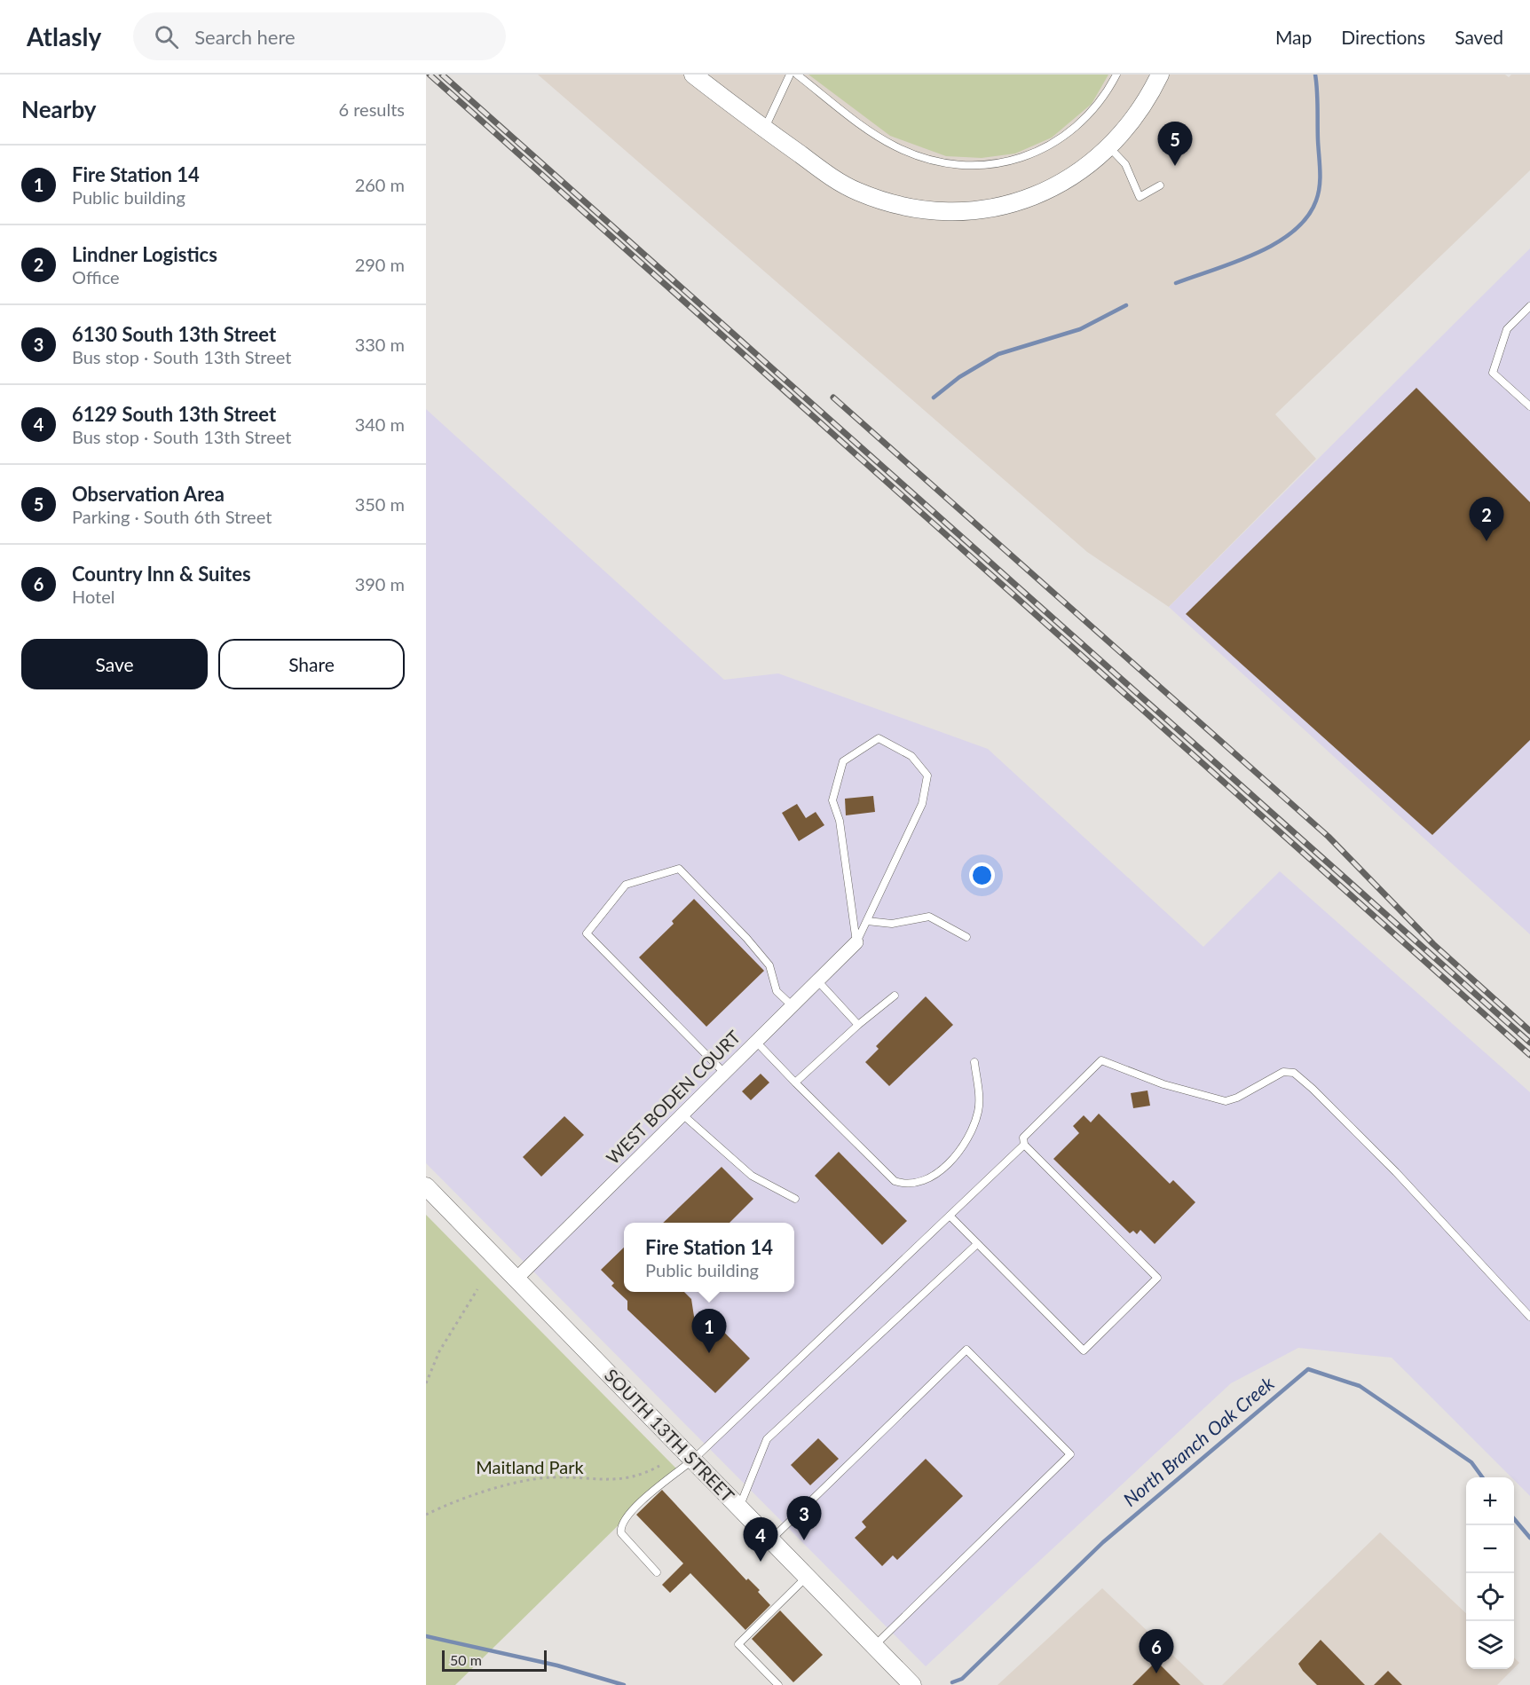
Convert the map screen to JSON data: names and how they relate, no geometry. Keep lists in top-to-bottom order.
{
  "streets": {
    "street": ["WEST BODEN COURT", "SOUTH 13TH STREET"]
  },
  "crossings": [
    ["WEST BODEN COURT", "SOUTH 13TH STREET"]
  ],
  "water": ["North Branch Oak Creek"],
  "parks": ["Maitland Park"],
  "scale_bar": "50 m",
  "page": {
    "header": "Atlasly",
    "search": "Search here",
    "nav": ["Map", "Directions", "Saved"],
    "heading": ["Nearby", "6 results"],
    "pins": [
      "5",
      "2",
      "1",
      "3",
      "4",
      "6"
    ],
    "list": [
      {
        "mark": "1",
        "name": "Fire Station 14",
        "note": "Public building",
        "value": "260 m"
      },
      {
        "mark": "2",
        "name": "Lindner Logistics",
        "note": "Office",
        "value": "290 m"
      },
      {
        "mark": "3",
        "name": "6130 South 13th Street",
        "note": "Bus stop · South 13th Street",
        "value": "330 m"
      },
      {
        "mark": "4",
        "name": "6129 South 13th Street",
        "note": "Bus stop · South 13th Street",
        "value": "340 m"
      },
      {
        "mark": "5",
        "name": "Observation Area",
        "note": "Parking · South 6th Street",
        "value": "350 m"
      },
      {
        "mark": "6",
        "name": "Country Inn & Suites",
        "note": "Hotel",
        "value": "390 m"
      }
    ],
    "buttons": ["Save", "Share"],
    "popup": ["Fire Station 14", "Public building"],
    "map_buttons": ["+", "−"],
    "scale": "50 m"
  }
}
